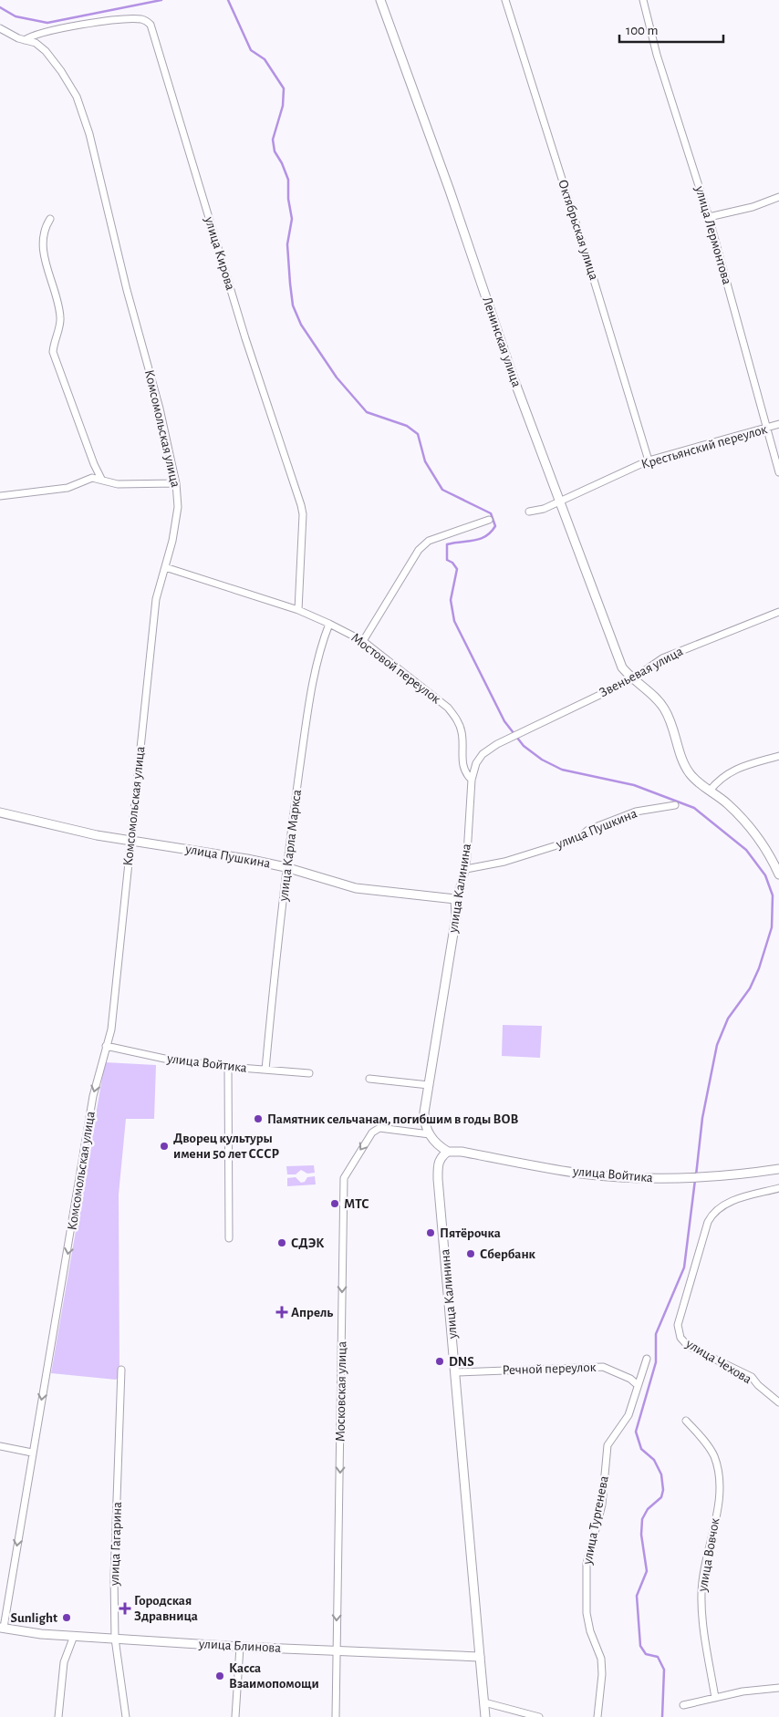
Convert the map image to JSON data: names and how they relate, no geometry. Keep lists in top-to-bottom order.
{
  "streets": {
    "main road": [
      "Ленинская улица",
      "улица Пушкина",
      "улица Калинина",
      "улица Войтика",
      "улица Блинова"
    ],
    "street": [
      "Октябрьская улица",
      "улица Лермонтова",
      "улица Кирова",
      "Комсомольская улица",
      "Крестьянский переулок",
      "Мостовой переулок",
      "Звеньевая улица",
      "улица Карла Маркса",
      "улица Чехова",
      "Речной переулок",
      "Московская улица",
      "улица Тургенева",
      "улица Гагарина",
      "улица Вовчок"
    ]
  },
  "crossings": [
    ["Октябрьская улица", "Крестьянский переулок"],
    ["улица Лермонтова", "Крестьянский переулок"],
    ["улица Кирова", "Комсомольская улица"],
    ["улица Кирова", "Мостовой переулок"],
    ["Ленинская улица", "Крестьянский переулок"],
    ["Ленинская улица", "Звеньевая улица"],
    ["Комсомольская улица", "Мостовой переулок"],
    ["Комсомольская улица", "улица Пушкина"],
    ["Комсомольская улица", "улица Войтика"],
    ["Комсомольская улица", "улица Блинова"],
    ["Мостовой переулок", "улица Карла Маркса"],
    ["Мостовой переулок", "улица Калинина"],
    ["Звеньевая улица", "улица Калинина"],
    ["улица Пушкина", "улица Карла Маркса"],
    ["улица Пушкина", "улица Калинина"],
    ["улица Карла Маркса", "улица Войтика"],
    ["улица Калинина", "улица Войтика"],
    ["улица Калинина", "Речной переулок"],
    ["улица Калинина", "Московская улица"],
    ["улица Калинина", "улица Блинова"],
    ["Речной переулок", "улица Тургенева"],
    ["Московская улица", "улица Блинова"],
    ["улица Гагарина", "улица Блинова"]
  ],
  "one_way": ["Комсомольская улица", "Московская улица"],
  "places": {
    "other": [
      "Памятник сельчанам, погибшим в годы ВОВ",
      "Дворец культуры имени 50 лет СССР",
      "МТС",
      "Пятёрочка",
      "СДЭК",
      "Сбербанк",
      "DNS",
      "Sunlight",
      "Касса Взаимопомощи"
    ],
    "health": ["Апрель", "Городская Здравница"]
  },
  "scale_bar": "100 m"
}
